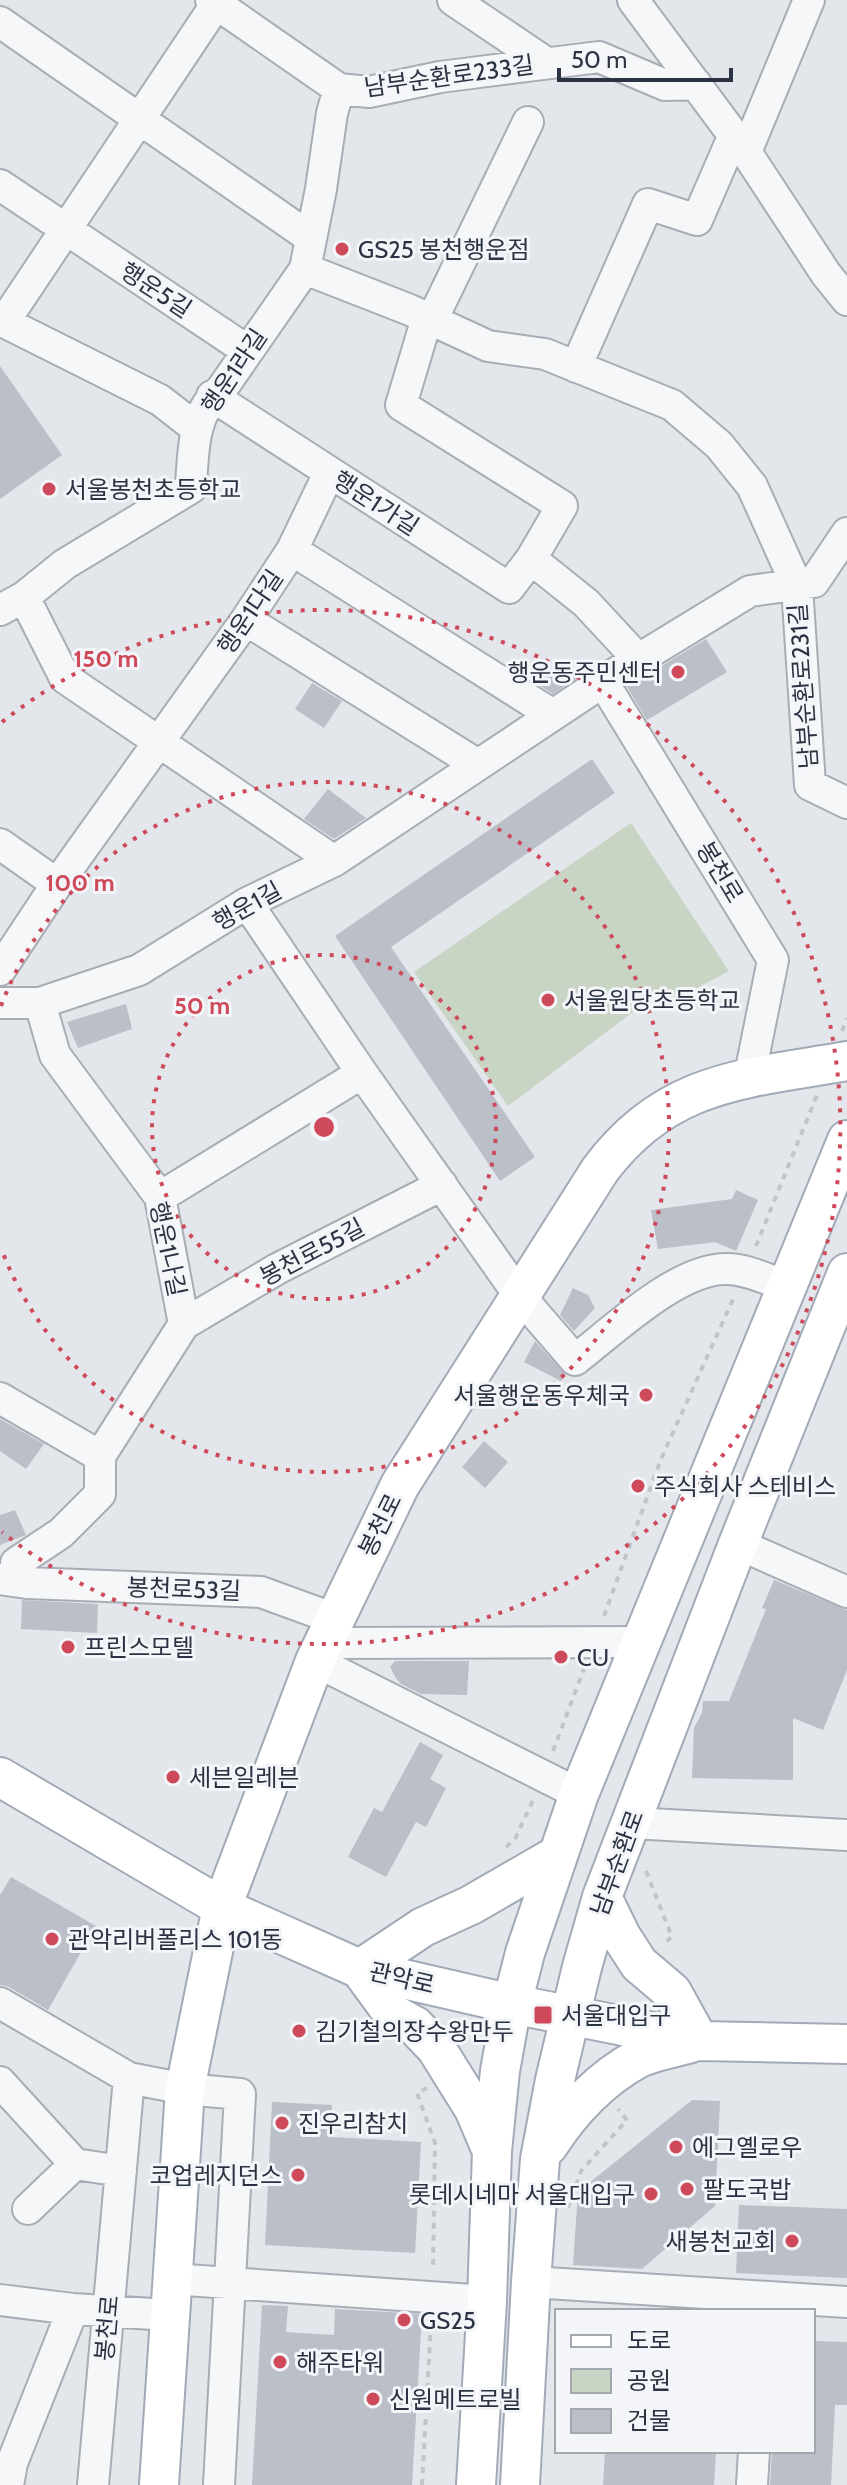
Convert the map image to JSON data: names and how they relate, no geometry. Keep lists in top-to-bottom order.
{
  "streets": {
    "main road": ["봉천로", "남부순환로", "관악로"],
    "street": [
      "남부순환로233길",
      "행운5길",
      "행운1라길",
      "행운1가길",
      "행운1다길",
      "남부순환로231길",
      "행운1길",
      "행운1나길",
      "봉천로55길",
      "봉천로53길"
    ]
  },
  "crossings": [
    ["남부순환로233길", "행운1라길"],
    ["행운5길", "행운1라길"],
    ["행운1라길", "행운1가길"],
    ["행운1라길", "남부순환로231길"],
    ["행운1가길", "행운1다길"],
    ["행운1가길", "남부순환로231길"],
    ["남부순환로231길", "행운1길"],
    ["봉천로", "행운1길"],
    ["봉천로", "봉천로53길"],
    ["봉천로", "관악로"],
    ["행운1길", "행운1나길"],
    ["행운1나길", "봉천로55길"],
    ["행운1나길", "봉천로53길"],
    ["남부순환로", "관악로"]
  ],
  "places": {
    "other": [
      "GS25 봉천행운점",
      "서울봉천초등학교",
      "행운동주민센터",
      "서울원당초등학교",
      "서울행운동우체국",
      "주식회사 스테비스",
      "프린스모텔",
      "CU",
      "세븐일레븐",
      "관악리버폴리스 101동",
      "김기철의장수왕만두",
      "진우리참치",
      "에그옐로우",
      "코업레지던스",
      "팔도국밥",
      "롯데시네마 서울대입구",
      "새봉천교회",
      "GS25",
      "해주타워",
      "신원메트로빌"
    ],
    "transit": ["서울대입구"]
  },
  "legend": ["도로", "공원", "건물"],
  "scale_bar": "50 m",
  "rings": ["150 m", "100 m", "50 m"]
}
